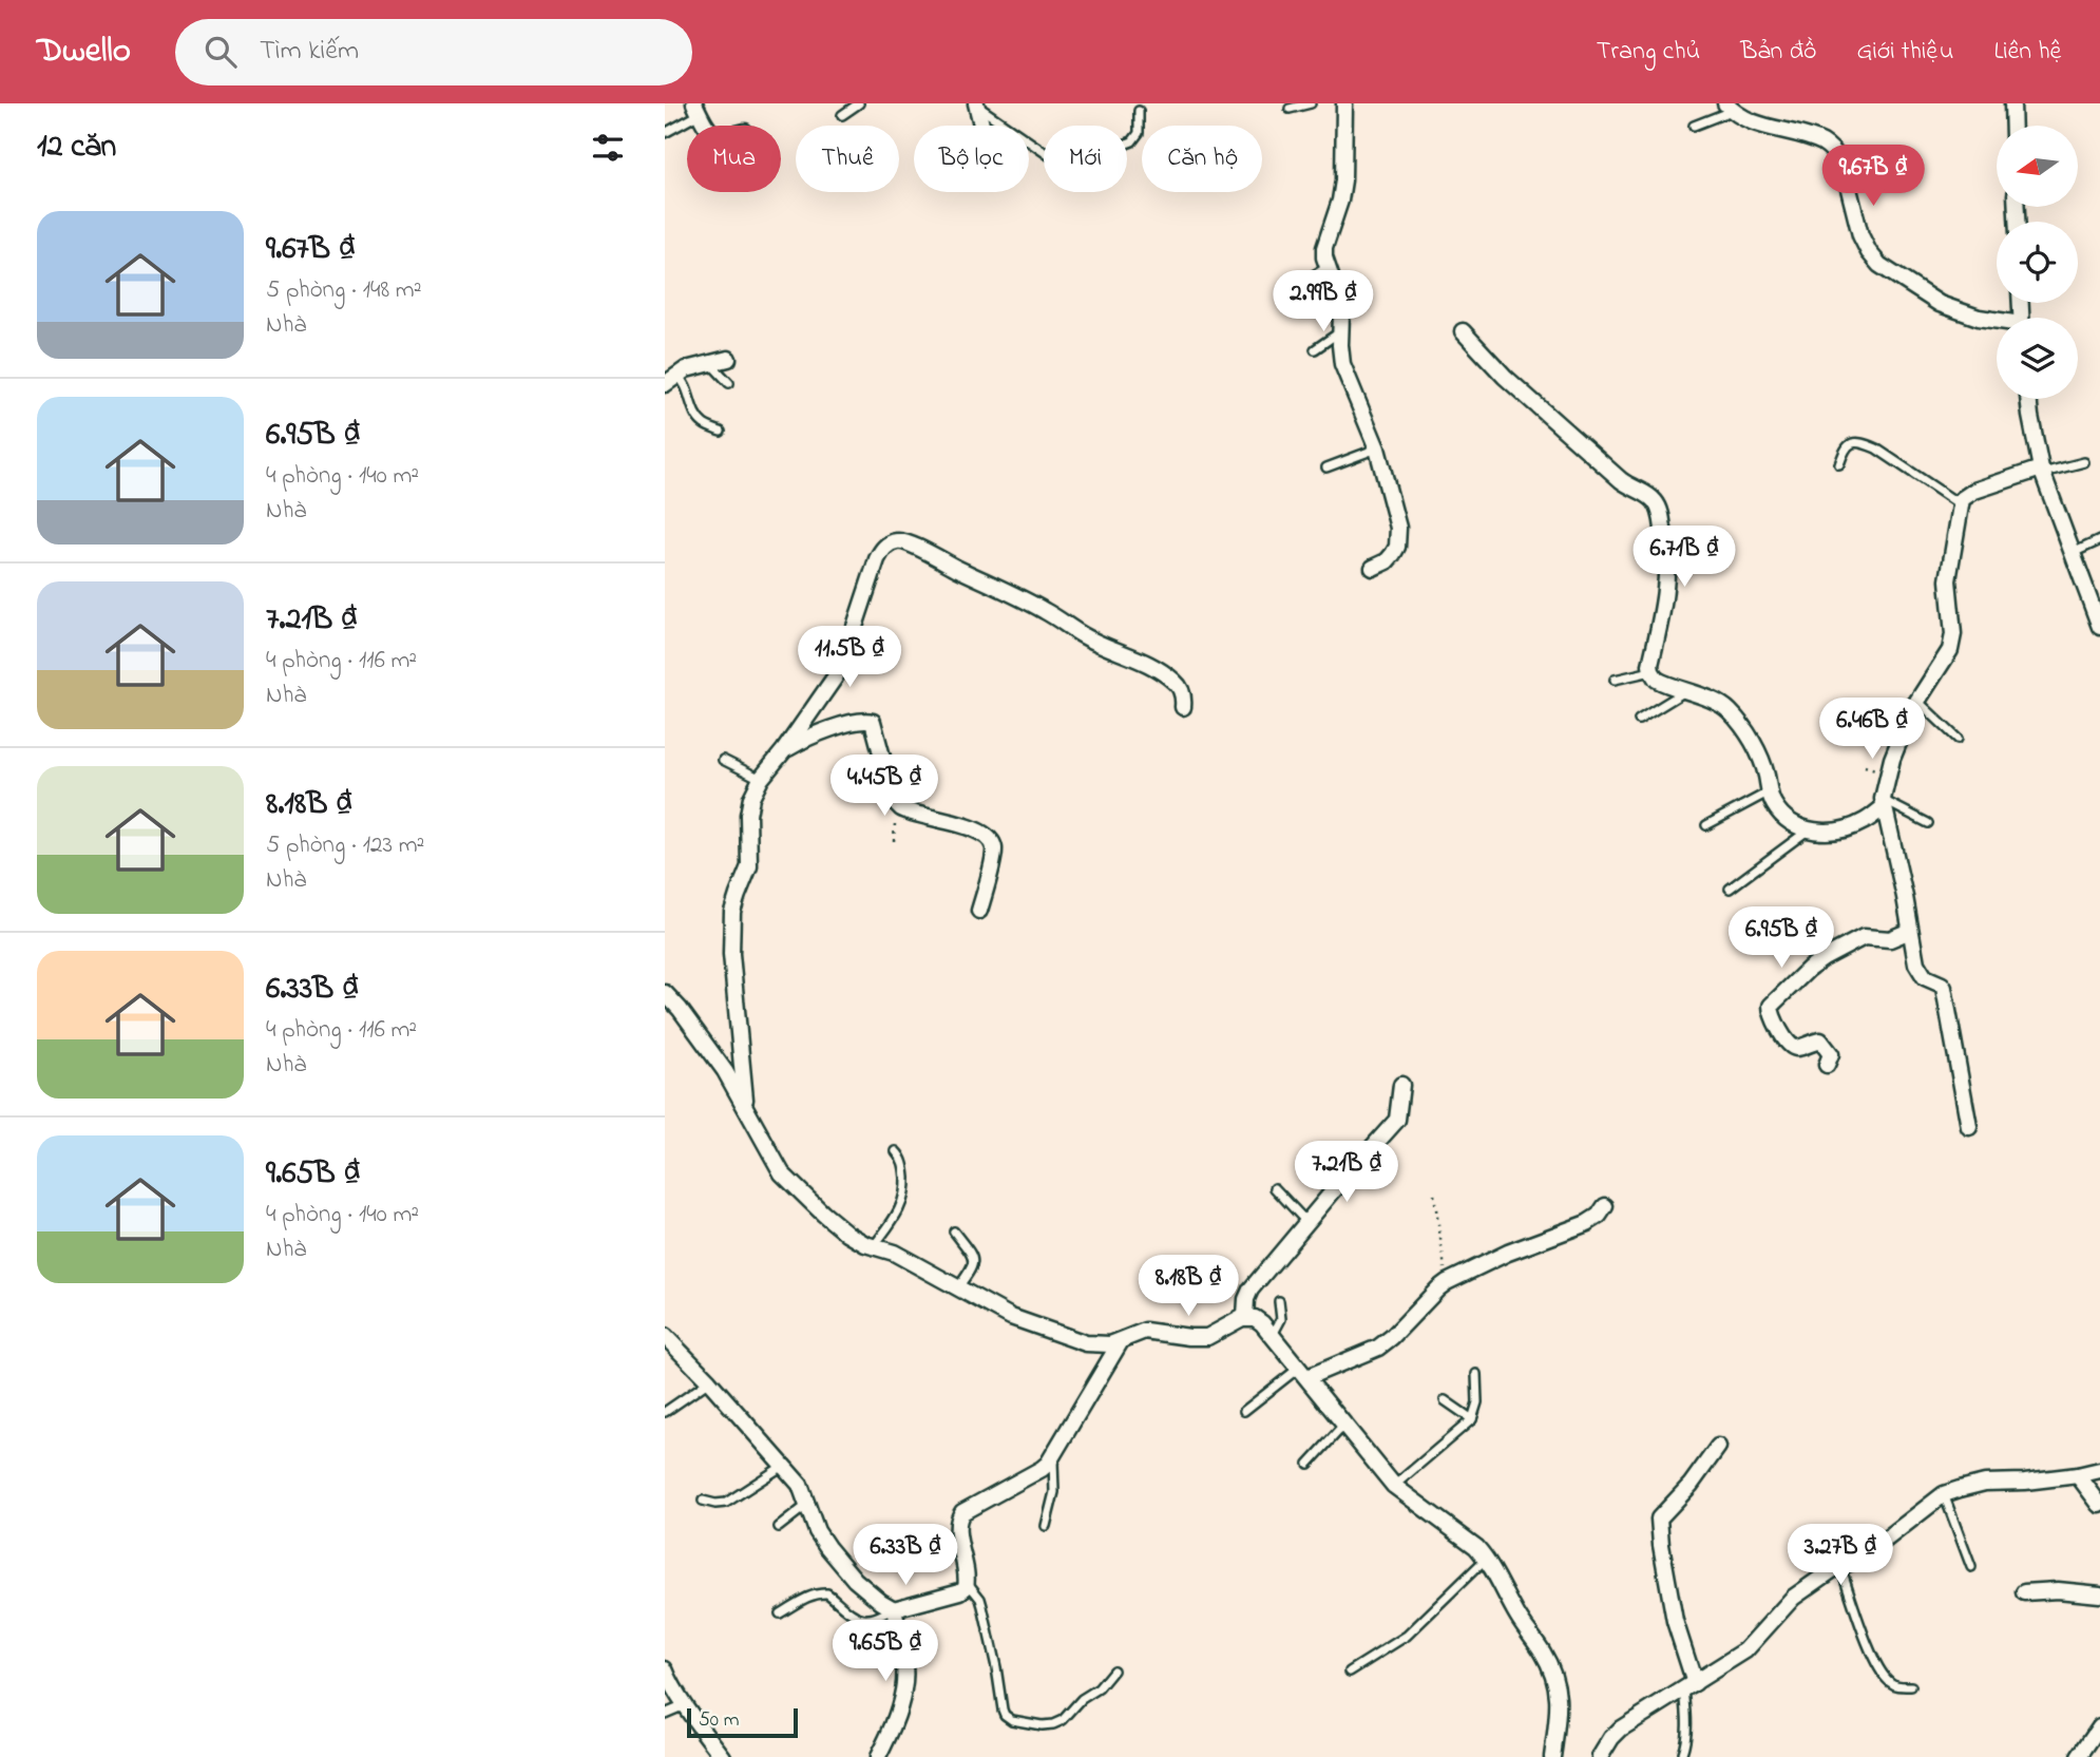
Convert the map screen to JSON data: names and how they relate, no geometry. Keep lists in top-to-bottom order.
{
  "scale_bar": "50 m",
  "north": "left",
  "page": {
    "header": "Dwello",
    "search": "Tìm kiếm",
    "nav": [
      "Trang chủ",
      "Bản đồ",
      "Giới thiệu",
      "Liên hệ"
    ],
    "heading": "12 căn",
    "chip": [
      "Mua",
      "Thuê",
      "Bộ lọc",
      "Mới",
      "Căn hộ"
    ],
    "price": [
      "9.67B ₫",
      "2.99B ₫",
      "6.71B ₫",
      "11.5B ₫",
      "6.46B ₫",
      "4.45B ₫",
      "6.95B ₫",
      "7.21B ₫",
      "8.18B ₫",
      "6.33B ₫",
      "3.27B ₫",
      "9.65B ₫"
    ],
    "list": [
      {
        "name": "9.67B ₫",
        "note": "5 phòng · 148 m² · Nhà"
      },
      {
        "name": "6.95B ₫",
        "note": "4 phòng · 140 m² · Nhà"
      },
      {
        "name": "7.21B ₫",
        "note": "4 phòng · 116 m² · Nhà"
      },
      {
        "name": "8.18B ₫",
        "note": "5 phòng · 123 m² · Nhà"
      },
      {
        "name": "6.33B ₫",
        "note": "4 phòng · 116 m² · Nhà"
      },
      {
        "name": "9.65B ₫",
        "note": "4 phòng · 140 m² · Nhà"
      }
    ],
    "scale": "50 m"
  }
}
